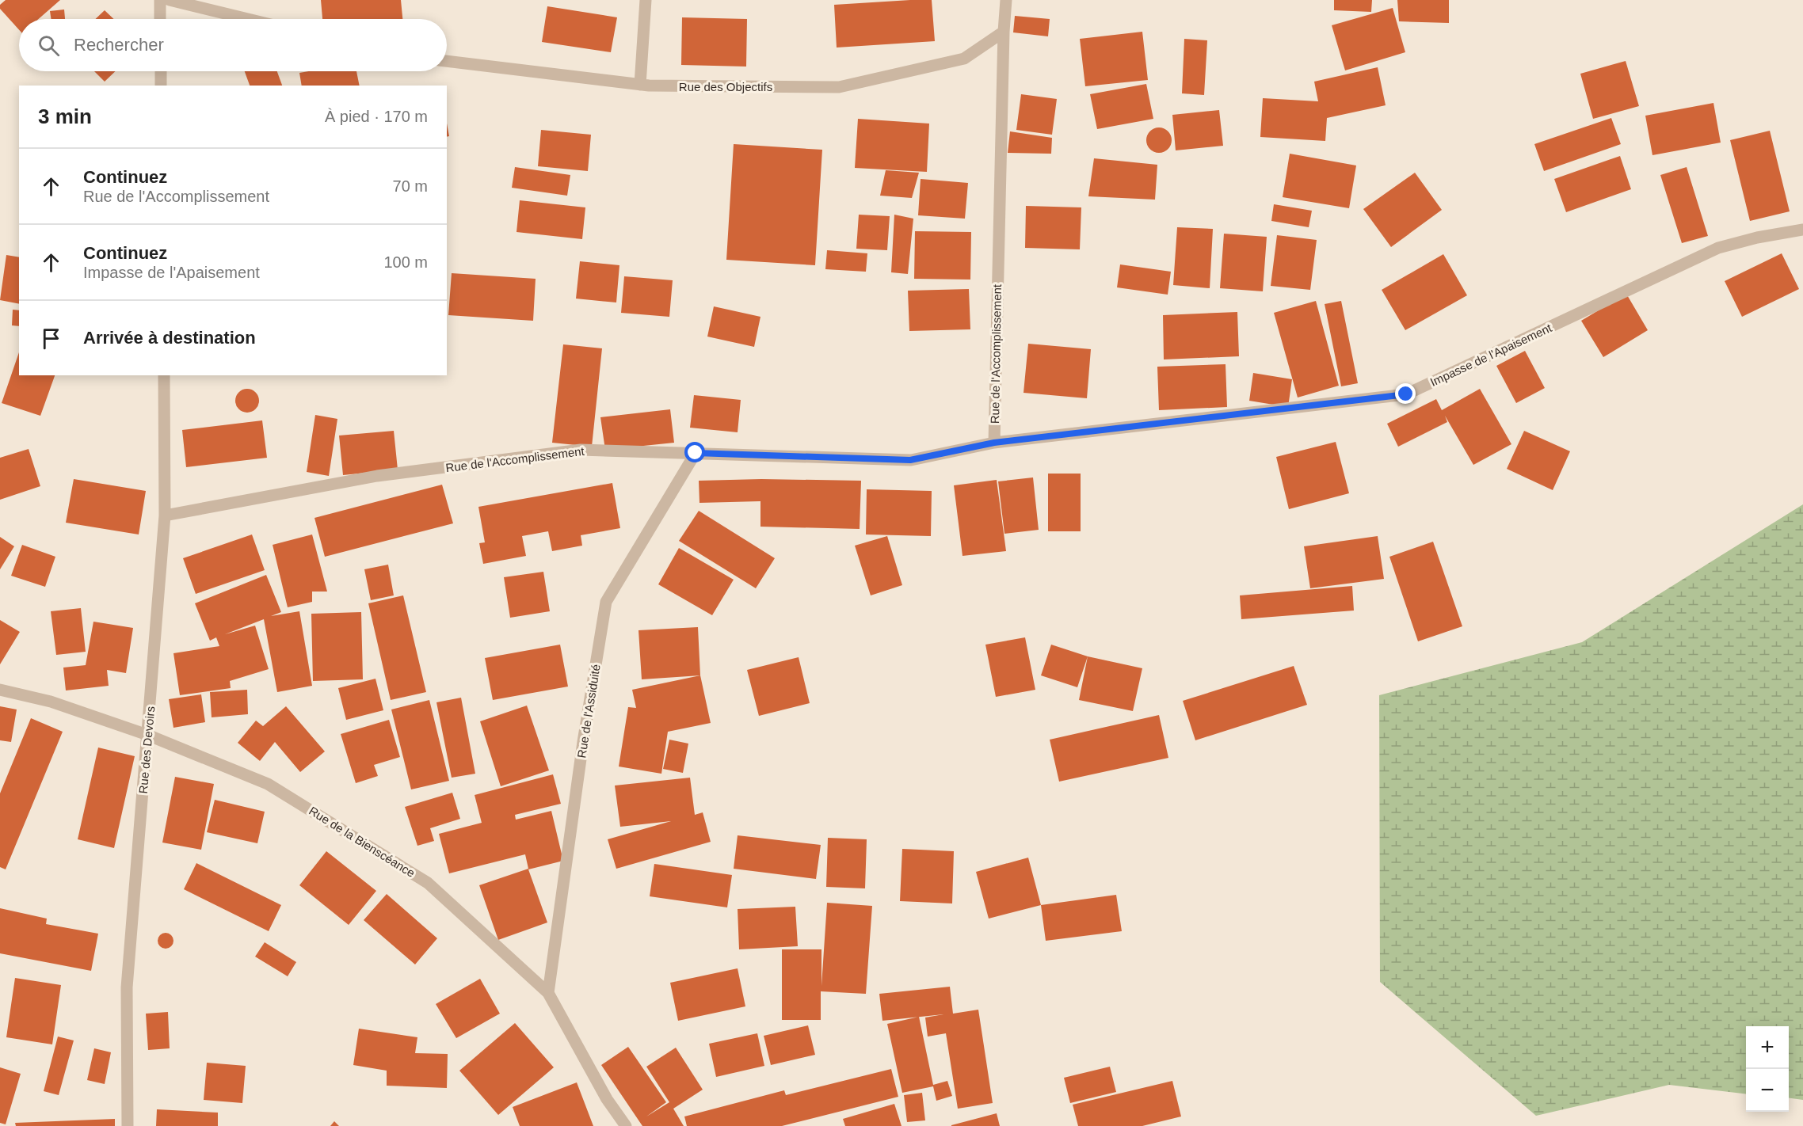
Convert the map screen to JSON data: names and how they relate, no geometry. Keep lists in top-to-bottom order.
{
  "streets": {
    "street": [
      "Rue des Objectifs",
      "Rue de l'Accomplissement",
      "Impasse de l'Apaisement",
      "Rue de l'Assiduité",
      "Rue des Devoirs",
      "Rue de la Bienscéance"
    ]
  },
  "crossings": [
    ["Rue des Objectifs", "Rue de l'Accomplissement"],
    ["Rue de l'Accomplissement", "Impasse de l'Apaisement"],
    ["Rue de l'Accomplissement", "Rue de l'Assiduité"],
    ["Rue de l'Accomplissement", "Rue des Devoirs"],
    ["Rue de l'Assiduité", "Rue de la Bienscéance"],
    ["Rue des Devoirs", "Rue de la Bienscéance"]
  ],
  "page": {
    "search": "Rechercher",
    "heading": ["3 min", "À pied · 170 m"],
    "list": [
      ["Continuez", "Rue de l'Accomplissement", "70 m"],
      ["Continuez", "Impasse de l'Apaisement", "100 m"],
      "Arrivée à destination"
    ],
    "map_buttons": ["+", "−"]
  }
}
